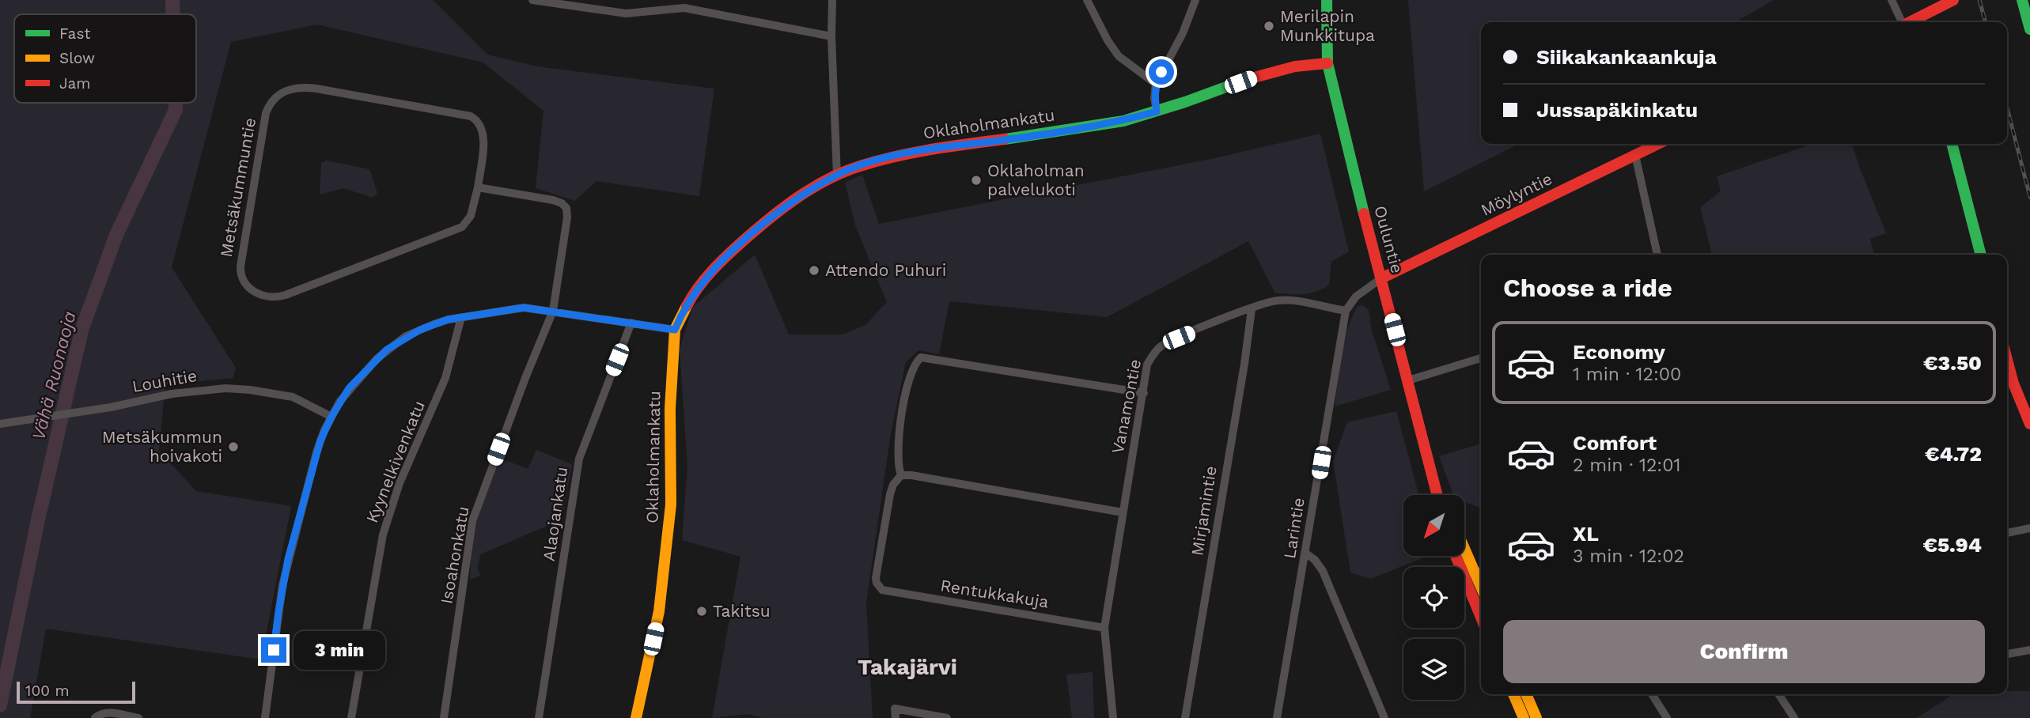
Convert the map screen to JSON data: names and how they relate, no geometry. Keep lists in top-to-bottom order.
{
  "streets": {
    "street": [
      "Oklaholmankatu",
      "Metsäkummuntie",
      "Möylyntie",
      "Ouluntie",
      "Louhitie",
      "Vanamontie",
      "Kyynelkivenkatu",
      "Mirjamintie",
      "Alaojankatu",
      "Larintie",
      "Isoahonkatu",
      "Rentukkakuja"
    ]
  },
  "crossings": [
    ["Oklaholmankatu", "Ouluntie"],
    ["Möylyntie", "Ouluntie"],
    ["Vanamontie", "Mirjamintie"],
    ["Vanamontie", "Larintie"],
    ["Vanamontie", "Rentukkakuja"]
  ],
  "districts": ["Takajärvi"],
  "water": ["Vähä Ruonaoja"],
  "places": [
    "Merilapin Munkkitupa",
    "Oklaholman palvelukoti",
    "Attendo Puhuri",
    "Metsäkummun hoivakoti",
    "Takitsu"
  ],
  "legend": ["Fast", "Slow", "Jam"],
  "scale_bar": "100 m",
  "north": "bottom left",
  "page": {
    "banner": ["Siikakankaankuja", "Jussapäkinkatu"],
    "heading": "Choose a ride",
    "list": [
      {
        "name": "Economy",
        "note": "1 min · 12:00",
        "value": "€3.50"
      },
      {
        "name": "Comfort",
        "note": "2 min · 12:01",
        "value": "€4.72"
      },
      {
        "name": "XL",
        "note": "3 min · 12:02",
        "value": "€5.94"
      }
    ],
    "buttons": "Confirm",
    "bubble": "3 min",
    "scale": "100 m"
  }
}
